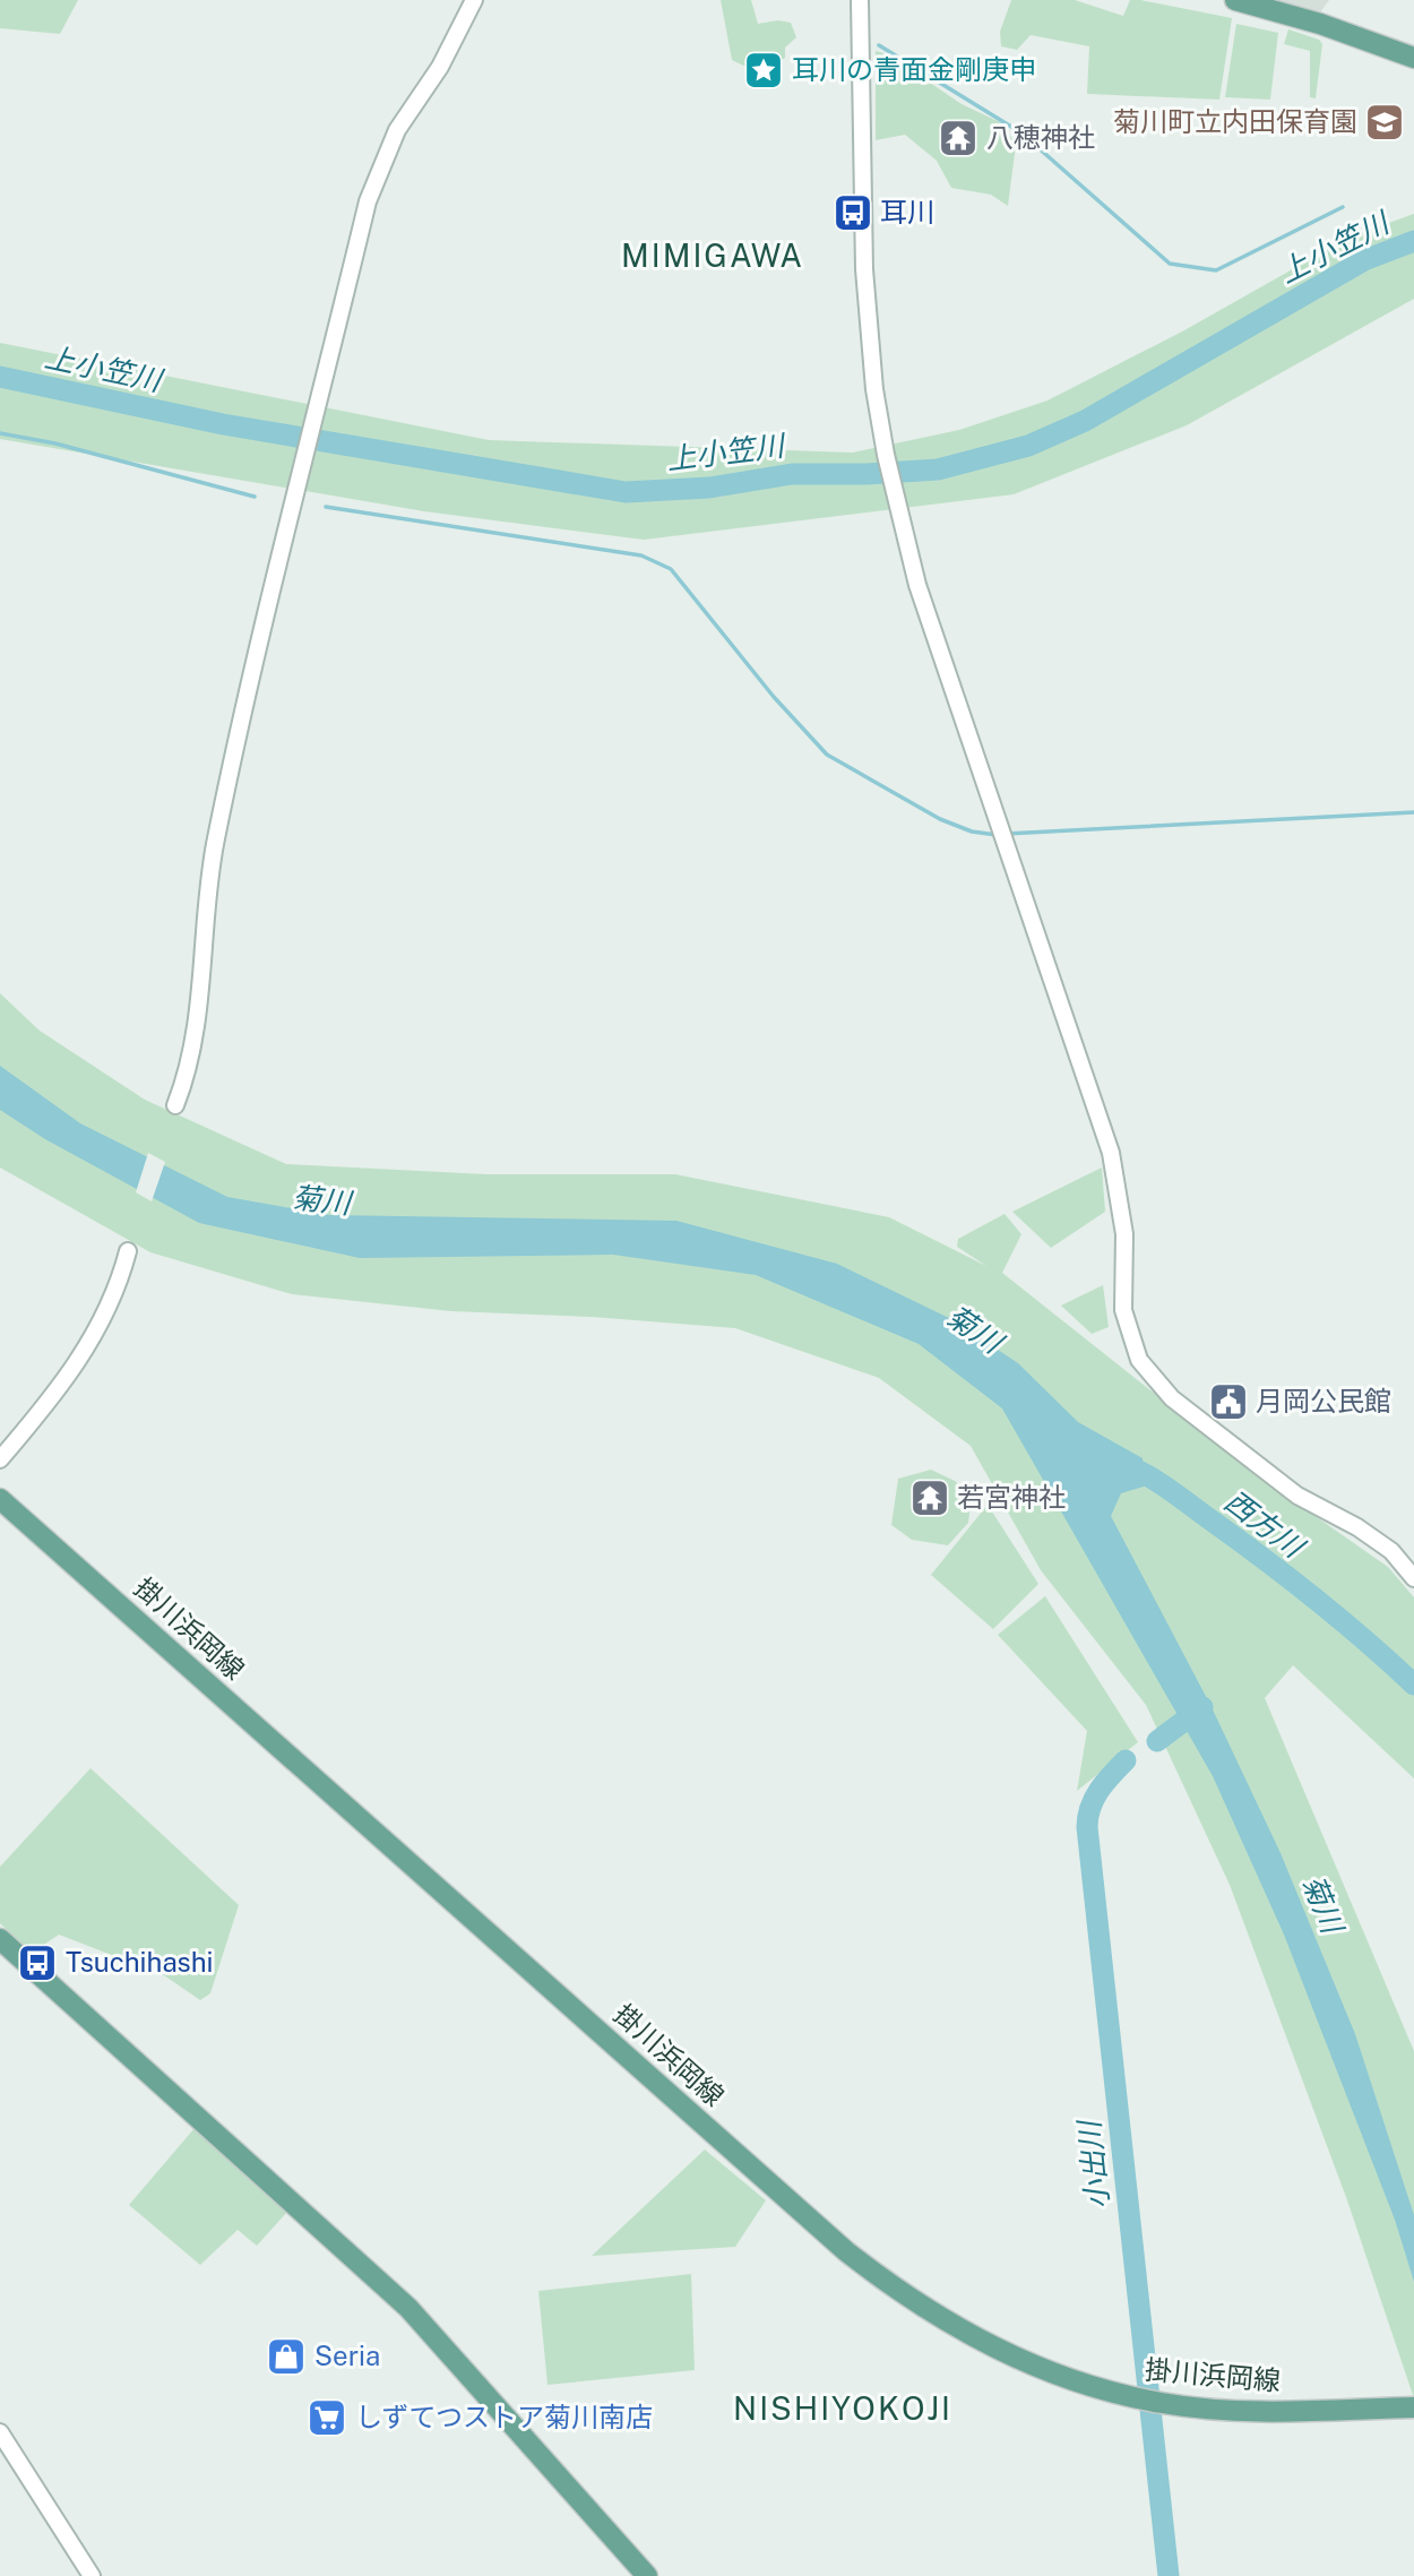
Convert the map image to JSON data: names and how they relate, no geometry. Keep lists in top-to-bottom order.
{
  "streets": {
    "main road": ["掛川浜岡線"]
  },
  "districts": ["MIMIGAWA", "NISHIYOKOJI"],
  "water": [
    "上小笠川",
    "菊川",
    "西方川",
    "小出川"
  ],
  "places": {
    "place": ["耳川の青面金剛庚申"],
    "school or university": ["菊川町立内田保育園"],
    "temple": ["八穂神社", "若宮神社"],
    "bus stop": ["耳川", "Tsuchihashi"],
    "public building": ["月岡公民館"],
    "shop": ["Seria"],
    "supermarket": ["しずてつストア菊川南店"]
  }
}
